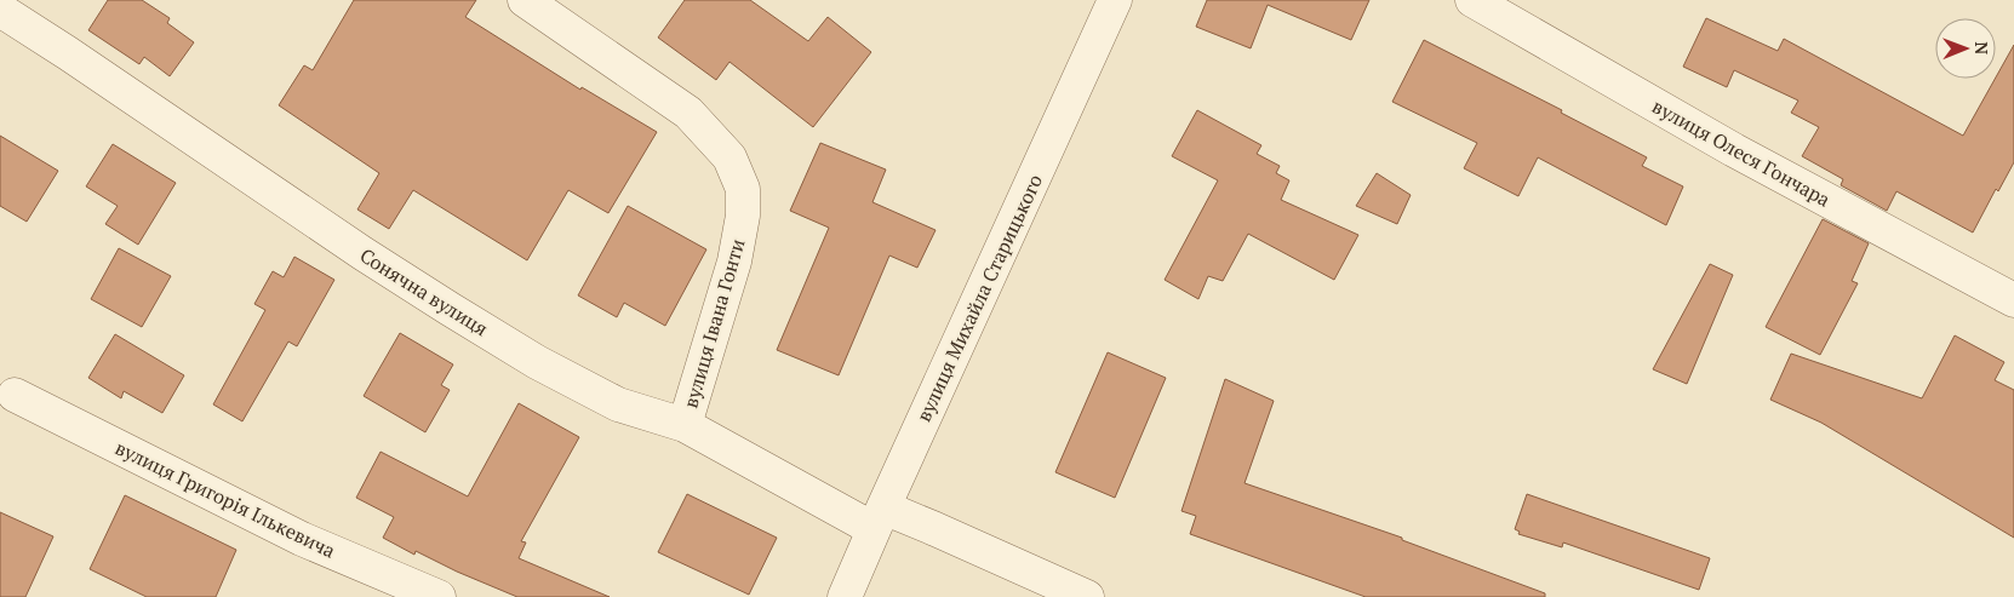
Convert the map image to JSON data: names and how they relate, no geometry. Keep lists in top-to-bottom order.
{
  "streets": {
    "street": [
      "вулиця Олеся Гончара",
      "Сонячна вулиця",
      "вулиця Михайла Старицького",
      "вулиця Івана Гонти",
      "вулиця Григорія Ількевича"
    ]
  },
  "crossings": [
    ["Сонячна вулиця", "вулиця Михайла Старицького"],
    ["Сонячна вулиця", "вулиця Івана Гонти"]
  ],
  "north": "right"
}
